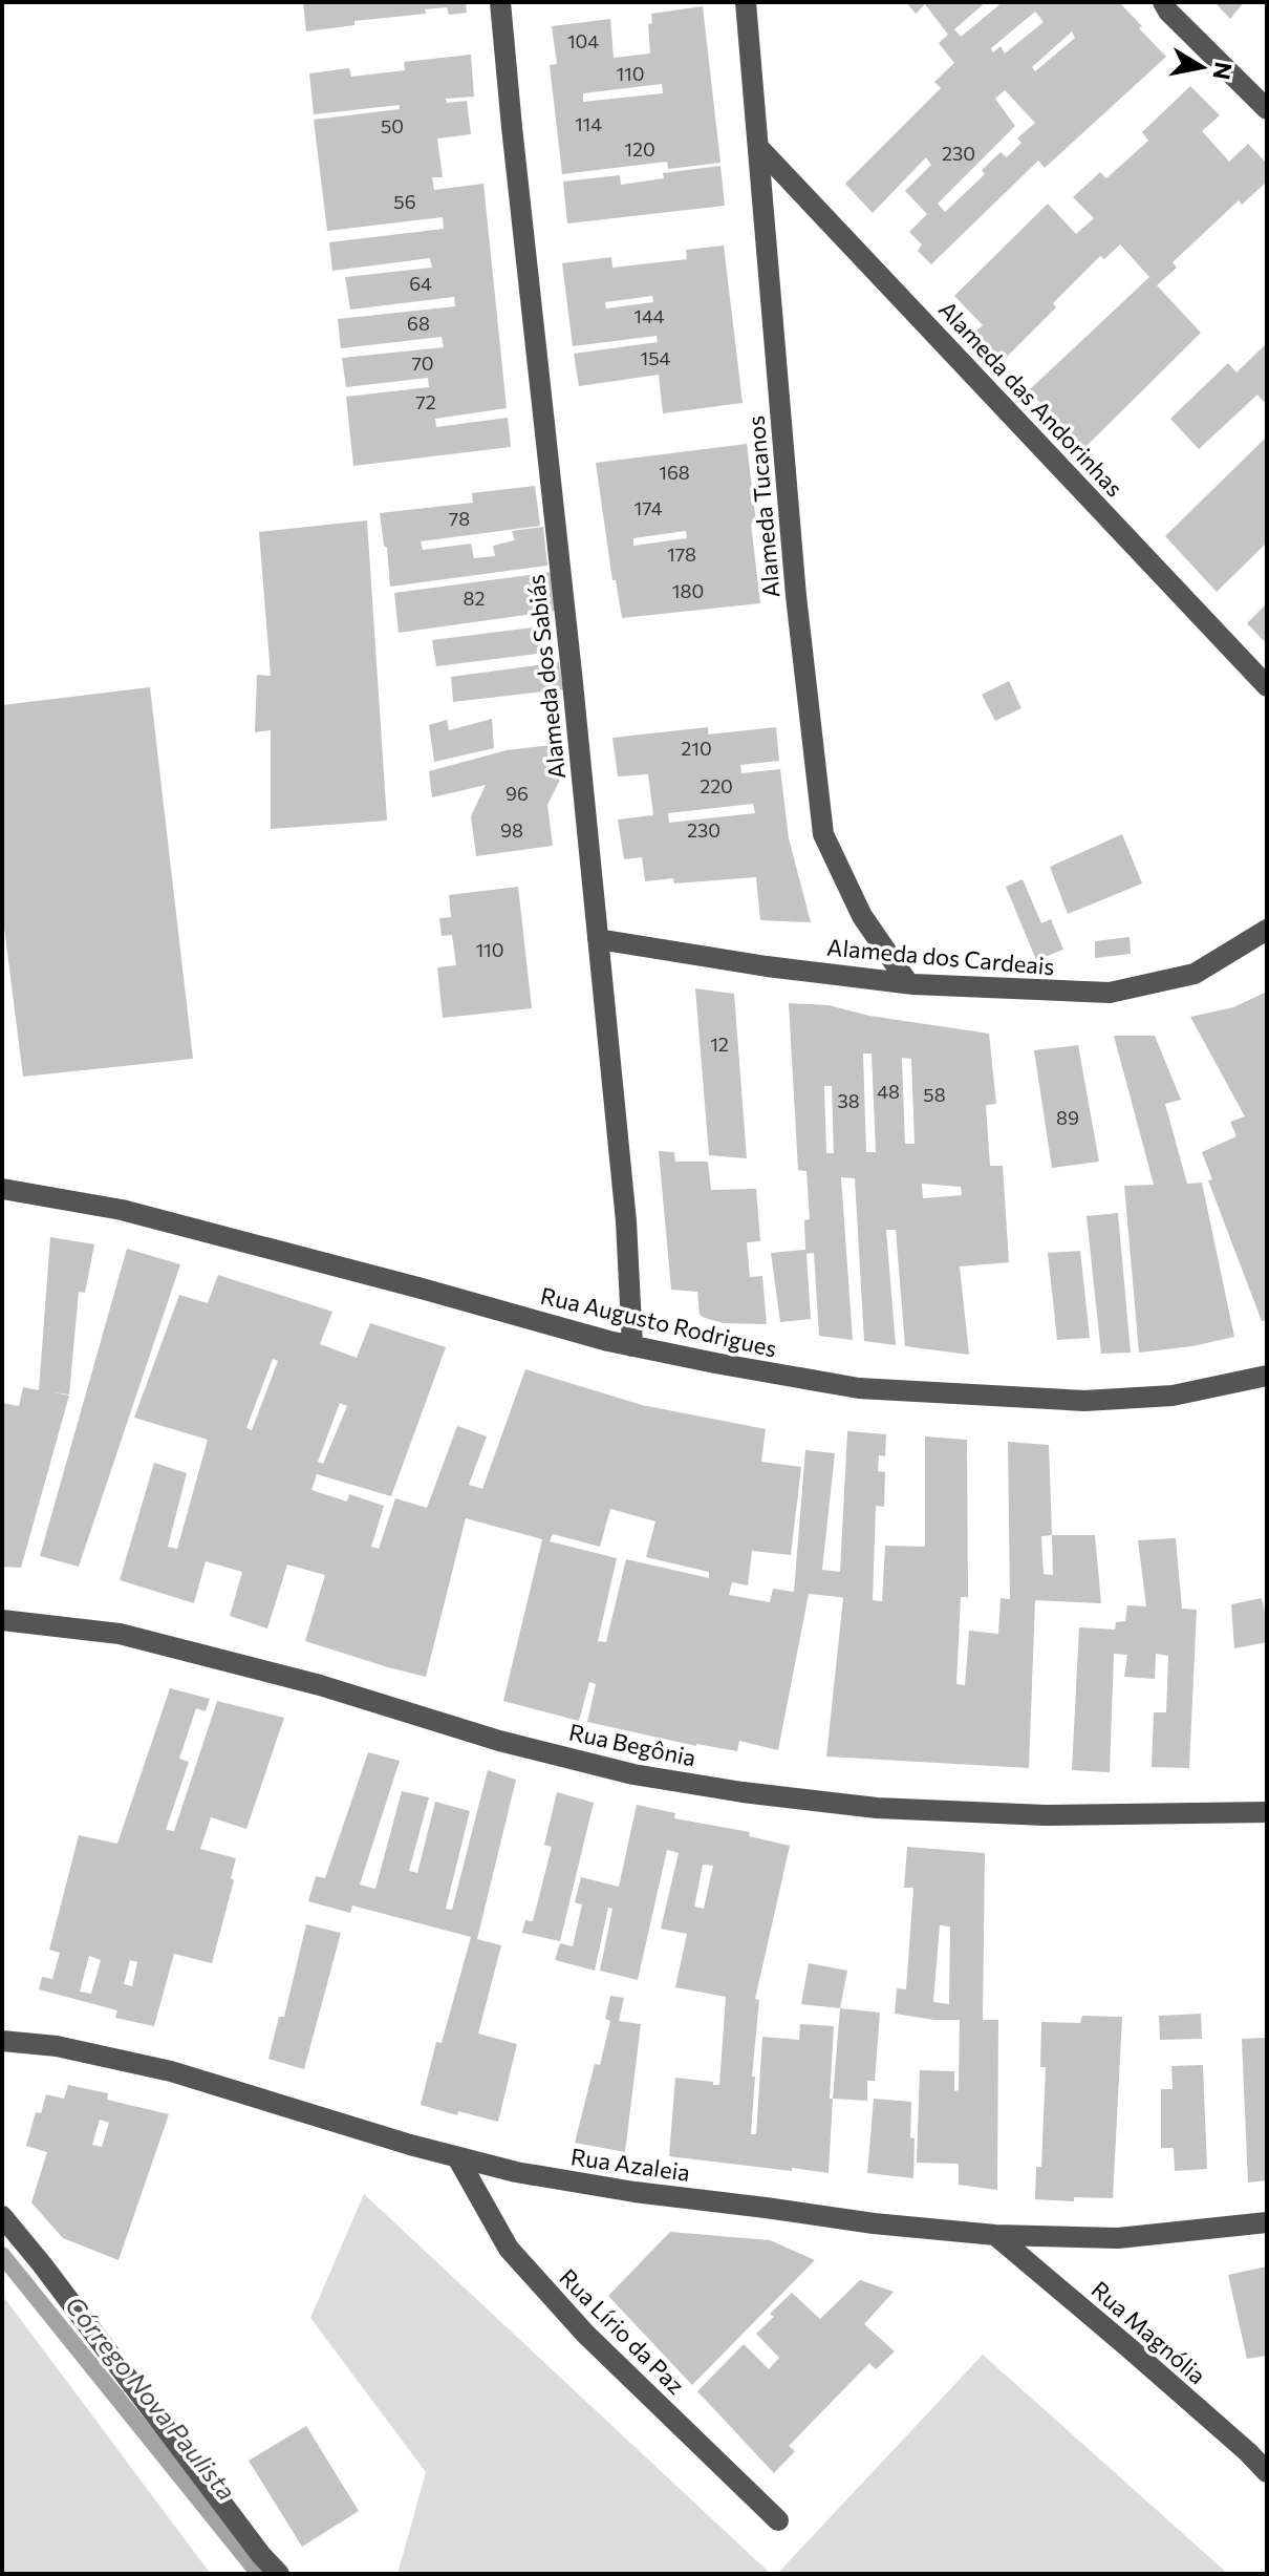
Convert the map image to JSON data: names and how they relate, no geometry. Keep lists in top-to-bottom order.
{
  "streets": {
    "street": [
      "Alameda das Andorinhas",
      "Alameda Tucanos",
      "Alameda dos Sabiás",
      "Alameda dos Cardeais",
      "Rua Augusto Rodrigues",
      "Rua Begônia",
      "Rua Azaleia",
      "Rua Lírio da Paz",
      "Rua Magnólia"
    ]
  },
  "crossings": [
    ["Alameda das Andorinhas", "Alameda Tucanos"],
    ["Alameda Tucanos", "Alameda dos Cardeais"],
    ["Alameda dos Sabiás", "Alameda dos Cardeais"],
    ["Alameda dos Sabiás", "Rua Augusto Rodrigues"],
    ["Rua Azaleia", "Rua Lírio da Paz"],
    ["Rua Azaleia", "Rua Magnólia"]
  ],
  "water": ["Córrego Nova Paulista"],
  "house_numbers": [
    "104",
    "110",
    "114",
    "50",
    "120",
    "230",
    "56",
    "64",
    "144",
    "68",
    "154",
    "70",
    "72",
    "168",
    "174",
    "78",
    "178",
    "180",
    "82",
    "210",
    "220",
    "96",
    "98",
    "230",
    "110",
    "12",
    "48",
    "58",
    "38",
    "89"
  ],
  "north": "right"
}
